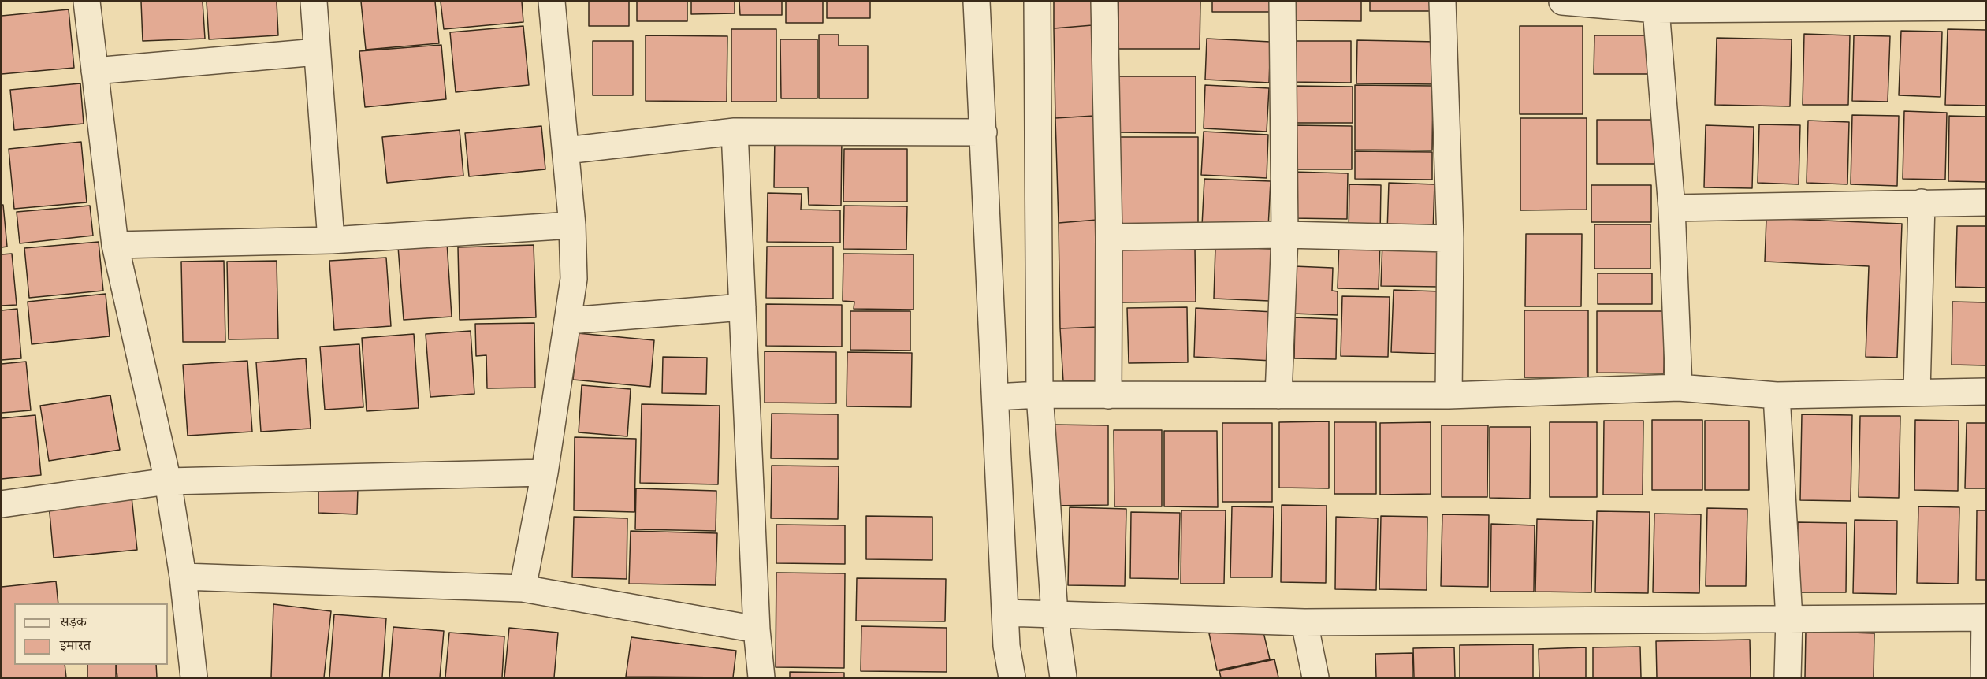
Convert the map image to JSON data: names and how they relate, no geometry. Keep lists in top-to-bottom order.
{
  "legend": ["सड़क", "इमारत"]
}
